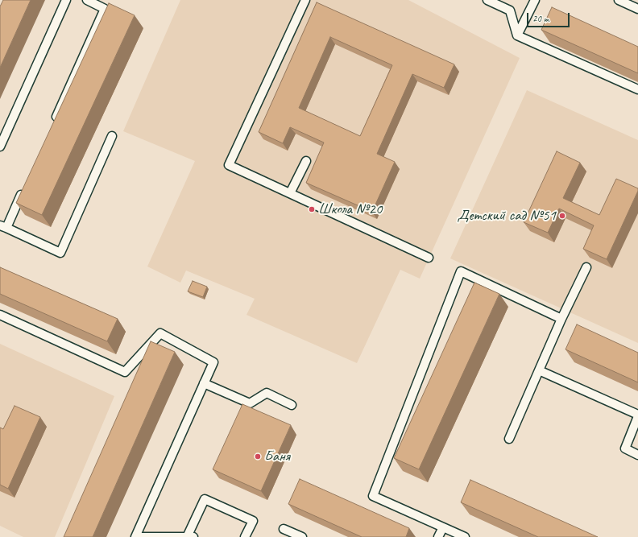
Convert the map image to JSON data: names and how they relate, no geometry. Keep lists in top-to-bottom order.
{
  "places": ["Школа №20", "Детский сад №51", "Баня"],
  "scale_bar": "20 m"
}
